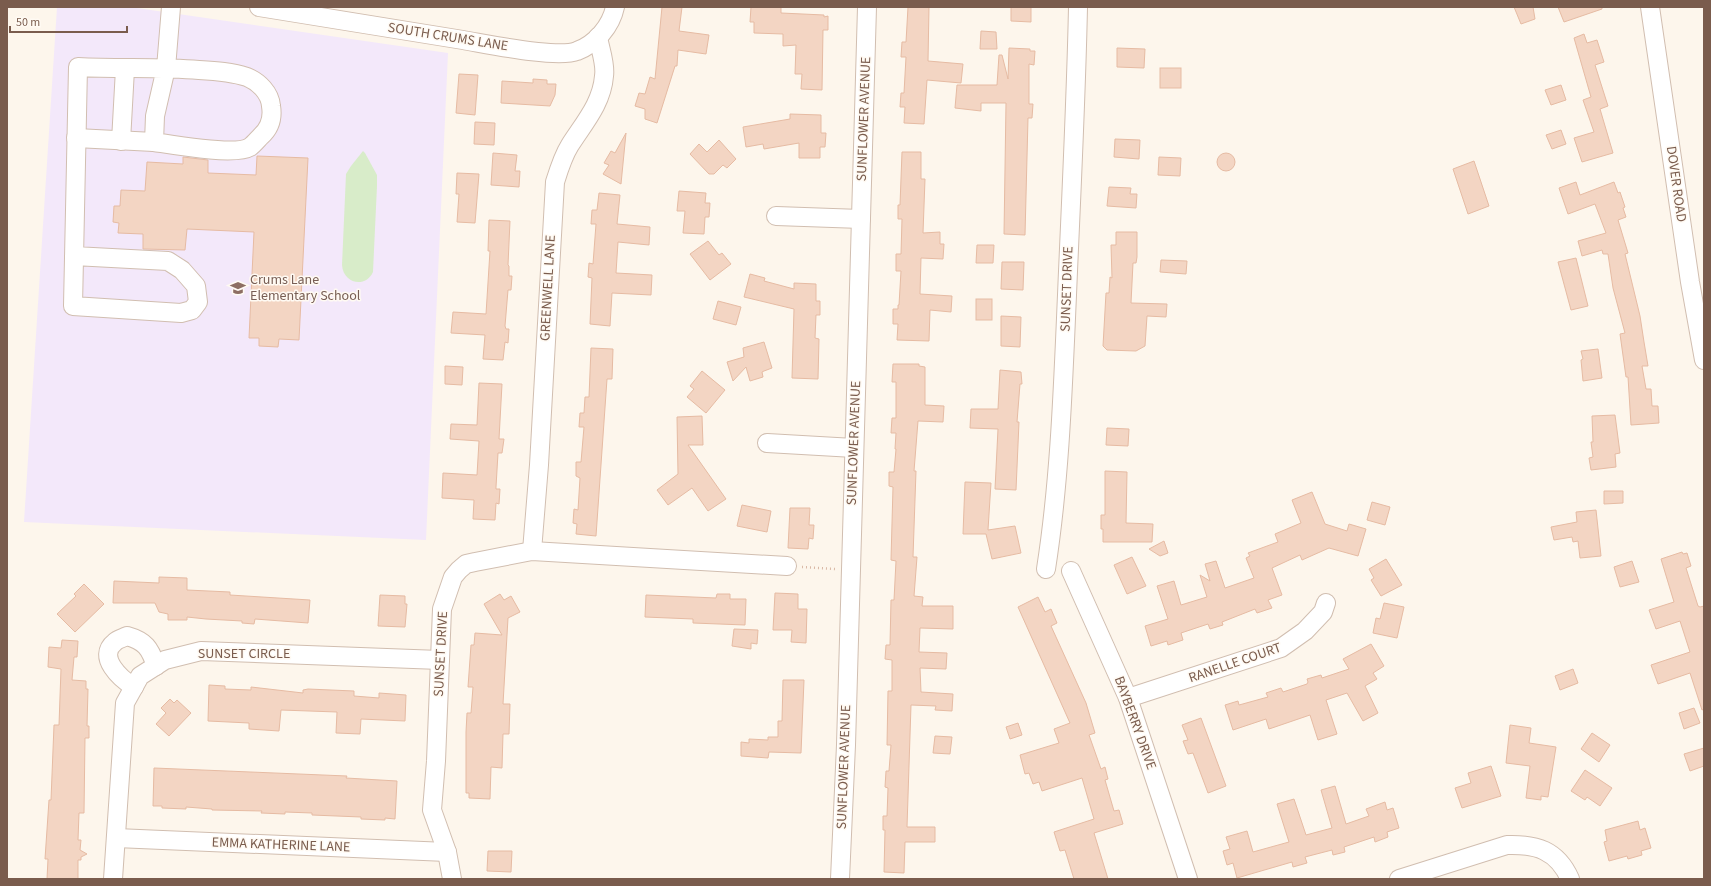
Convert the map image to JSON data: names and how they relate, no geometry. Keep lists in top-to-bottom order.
{
  "streets": {
    "street": [
      "SOUTH CRUMS LANE",
      "SUNFLOWER AVENUE",
      "DOVER ROAD",
      "GREENWELL LANE",
      "SUNSET DRIVE",
      "SUNSET CIRCLE",
      "RANELLE COURT",
      "BAYBERRY DRIVE",
      "EMMA KATHERINE LANE"
    ]
  },
  "crossings": [
    ["SOUTH CRUMS LANE", "GREENWELL LANE"],
    ["GREENWELL LANE", "SUNSET DRIVE"],
    ["SUNSET DRIVE", "SUNSET CIRCLE"],
    ["SUNSET DRIVE", "EMMA KATHERINE LANE"],
    ["SUNSET CIRCLE", "EMMA KATHERINE LANE"],
    ["RANELLE COURT", "BAYBERRY DRIVE"]
  ],
  "places": {
    "school or university": ["Crums Lane Elementary School"]
  },
  "scale_bar": "50 m"
}
